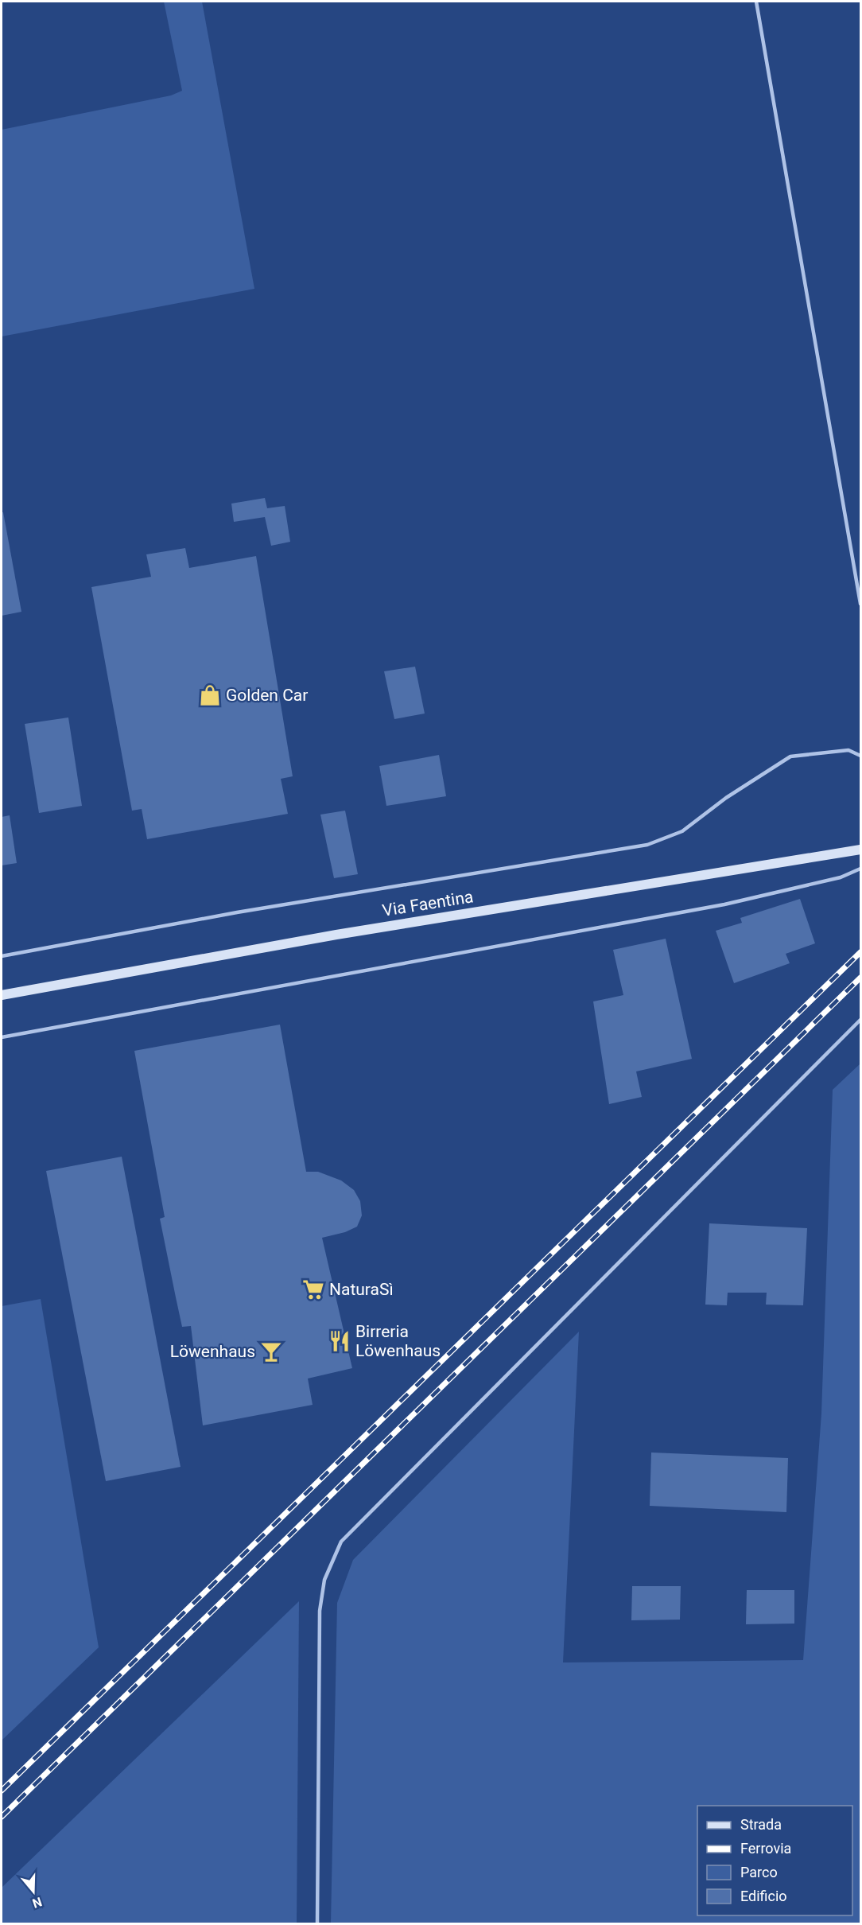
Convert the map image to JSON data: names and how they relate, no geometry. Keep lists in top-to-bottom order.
{
  "streets": {
    "main road": ["Via Faentina"]
  },
  "places": {
    "shop": ["Golden Car"],
    "supermarket": ["NaturaSì"],
    "restaurant": ["Birreria Löwenhaus"],
    "bar": ["Löwenhaus"]
  },
  "legend": [
    "Strada",
    "Ferrovia",
    "Parco",
    "Edificio"
  ],
  "north": "bottom"
}
